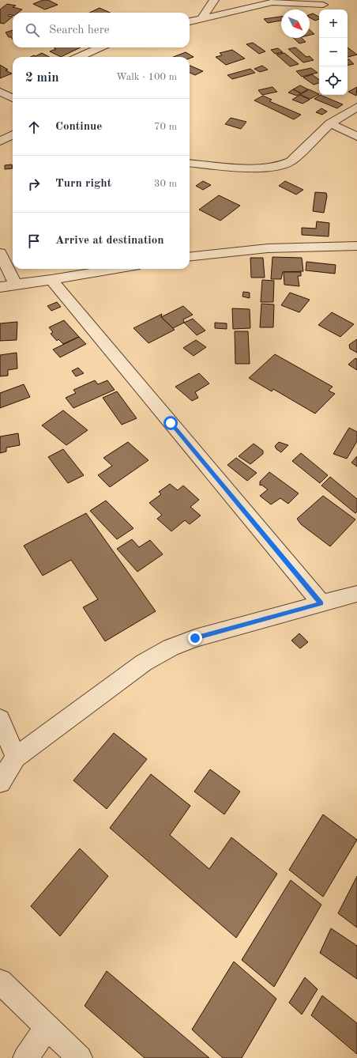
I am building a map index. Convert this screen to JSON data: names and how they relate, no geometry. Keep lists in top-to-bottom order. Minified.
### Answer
{"north":"bottom right","page":{"map_buttons":["+","−"],"search":"Search here","heading":["2 min","Walk · 100 m"],"list":[["Continue","70 m"],["Turn right","30 m"],"Arrive at destination"]}}
